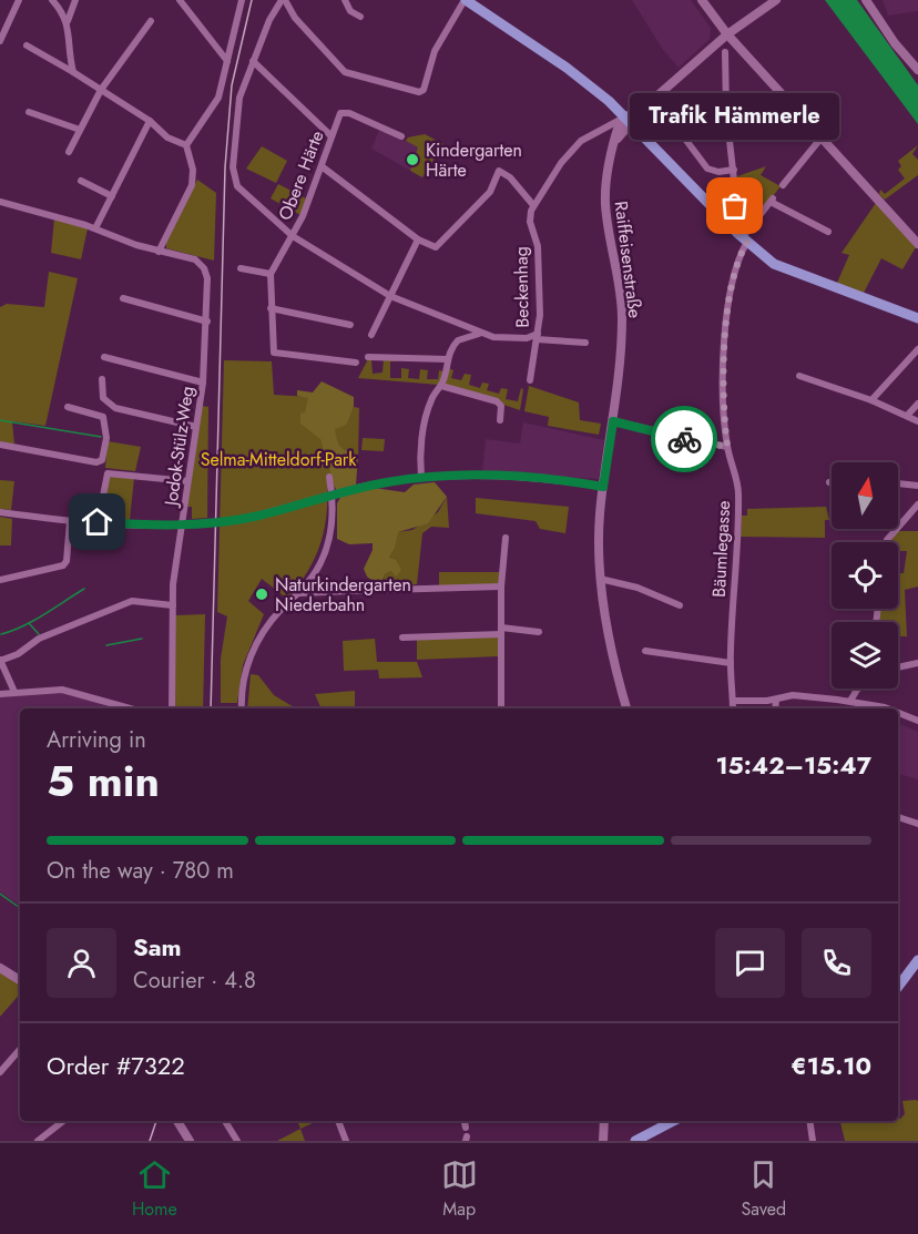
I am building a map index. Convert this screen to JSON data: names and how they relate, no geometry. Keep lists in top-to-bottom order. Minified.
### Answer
{"streets":{"street":["Obere Härte","Raiffeisenstraße","Beckenhag","Jodok-Stülz-Weg","Bäumlegasse"]},"parks":["Selma-Mitteldorf-Park"],"places":["Kindergarten Härte","Trafik Hämmerle","Naturkindergarten Niederbahn"],"north":"top","page":{"bubble":"Trafik Hämmerle","heading":["5 min","Arriving in","15:42–15:47"],"panel":["Sam","Courier · 4.8","Order #7322","€15.10"],"bar":"On the way · 780 m","tabs":["Home","Map","Saved"]}}
